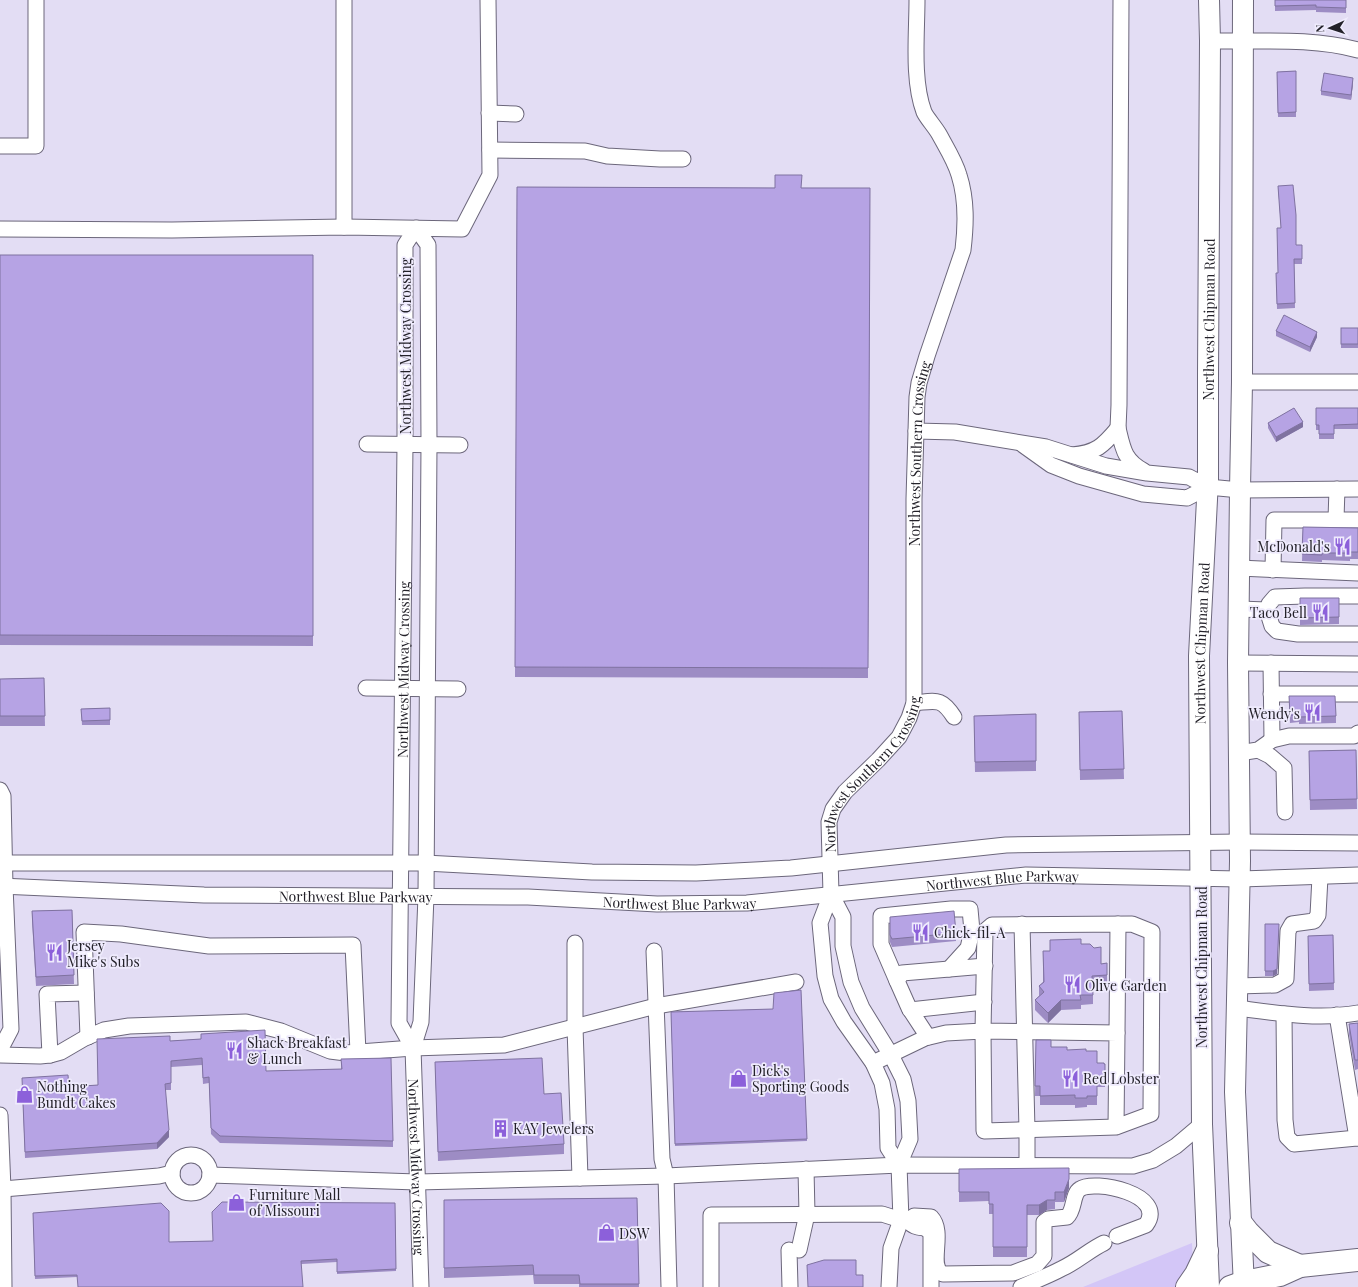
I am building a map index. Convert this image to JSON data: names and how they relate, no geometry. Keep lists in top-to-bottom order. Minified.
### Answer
{"streets":{"main road":["Northwest Chipman Road"],"street":["Northwest Midway Crossing","Northwest Southern Crossing","Northwest Blue Parkway"]},"crossings":[["Northwest Chipman Road","Northwest Blue Parkway"],["Northwest Midway Crossing","Northwest Blue Parkway"],["Northwest Southern Crossing","Northwest Blue Parkway"]],"places":{"restaurant":["McDonald's","Taco Bell","Wendy's","Chick-fil-A","Jersey Mike's Subs","Olive Garden","Shack Breakfast & Lunch","Red Lobster"],"shop":["Dick's Sporting Goods","Nothing Bundt Cakes","Furniture Mall of Missouri","DSW"],"building":["KAY Jewelers"]},"north":"left"}
